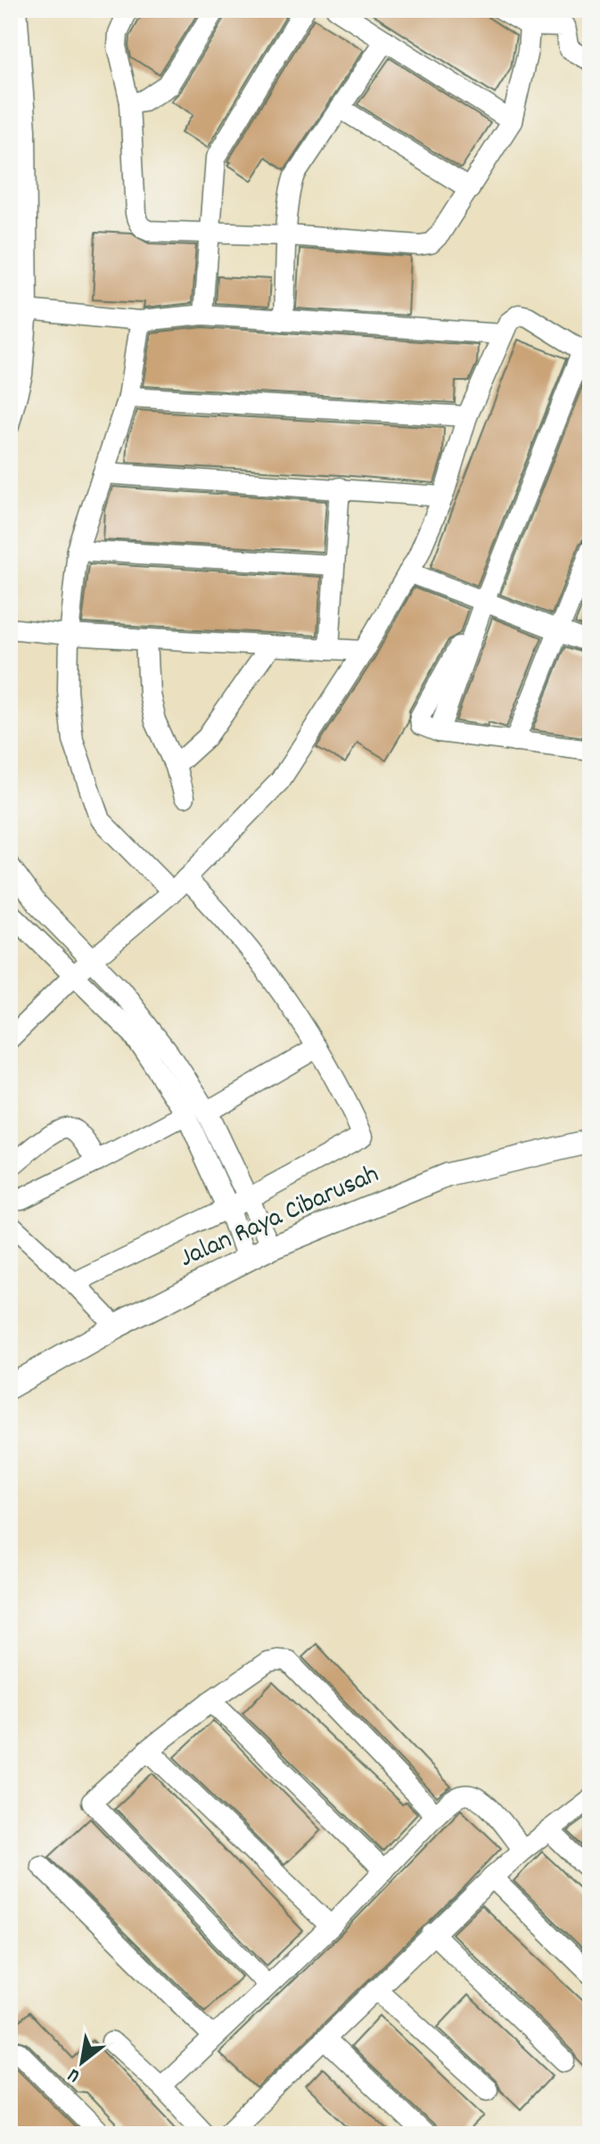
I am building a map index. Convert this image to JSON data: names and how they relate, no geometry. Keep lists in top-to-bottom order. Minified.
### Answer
{"streets":{"main road":["Jalan Raya Cibarusah"]},"north":"bottom left"}
